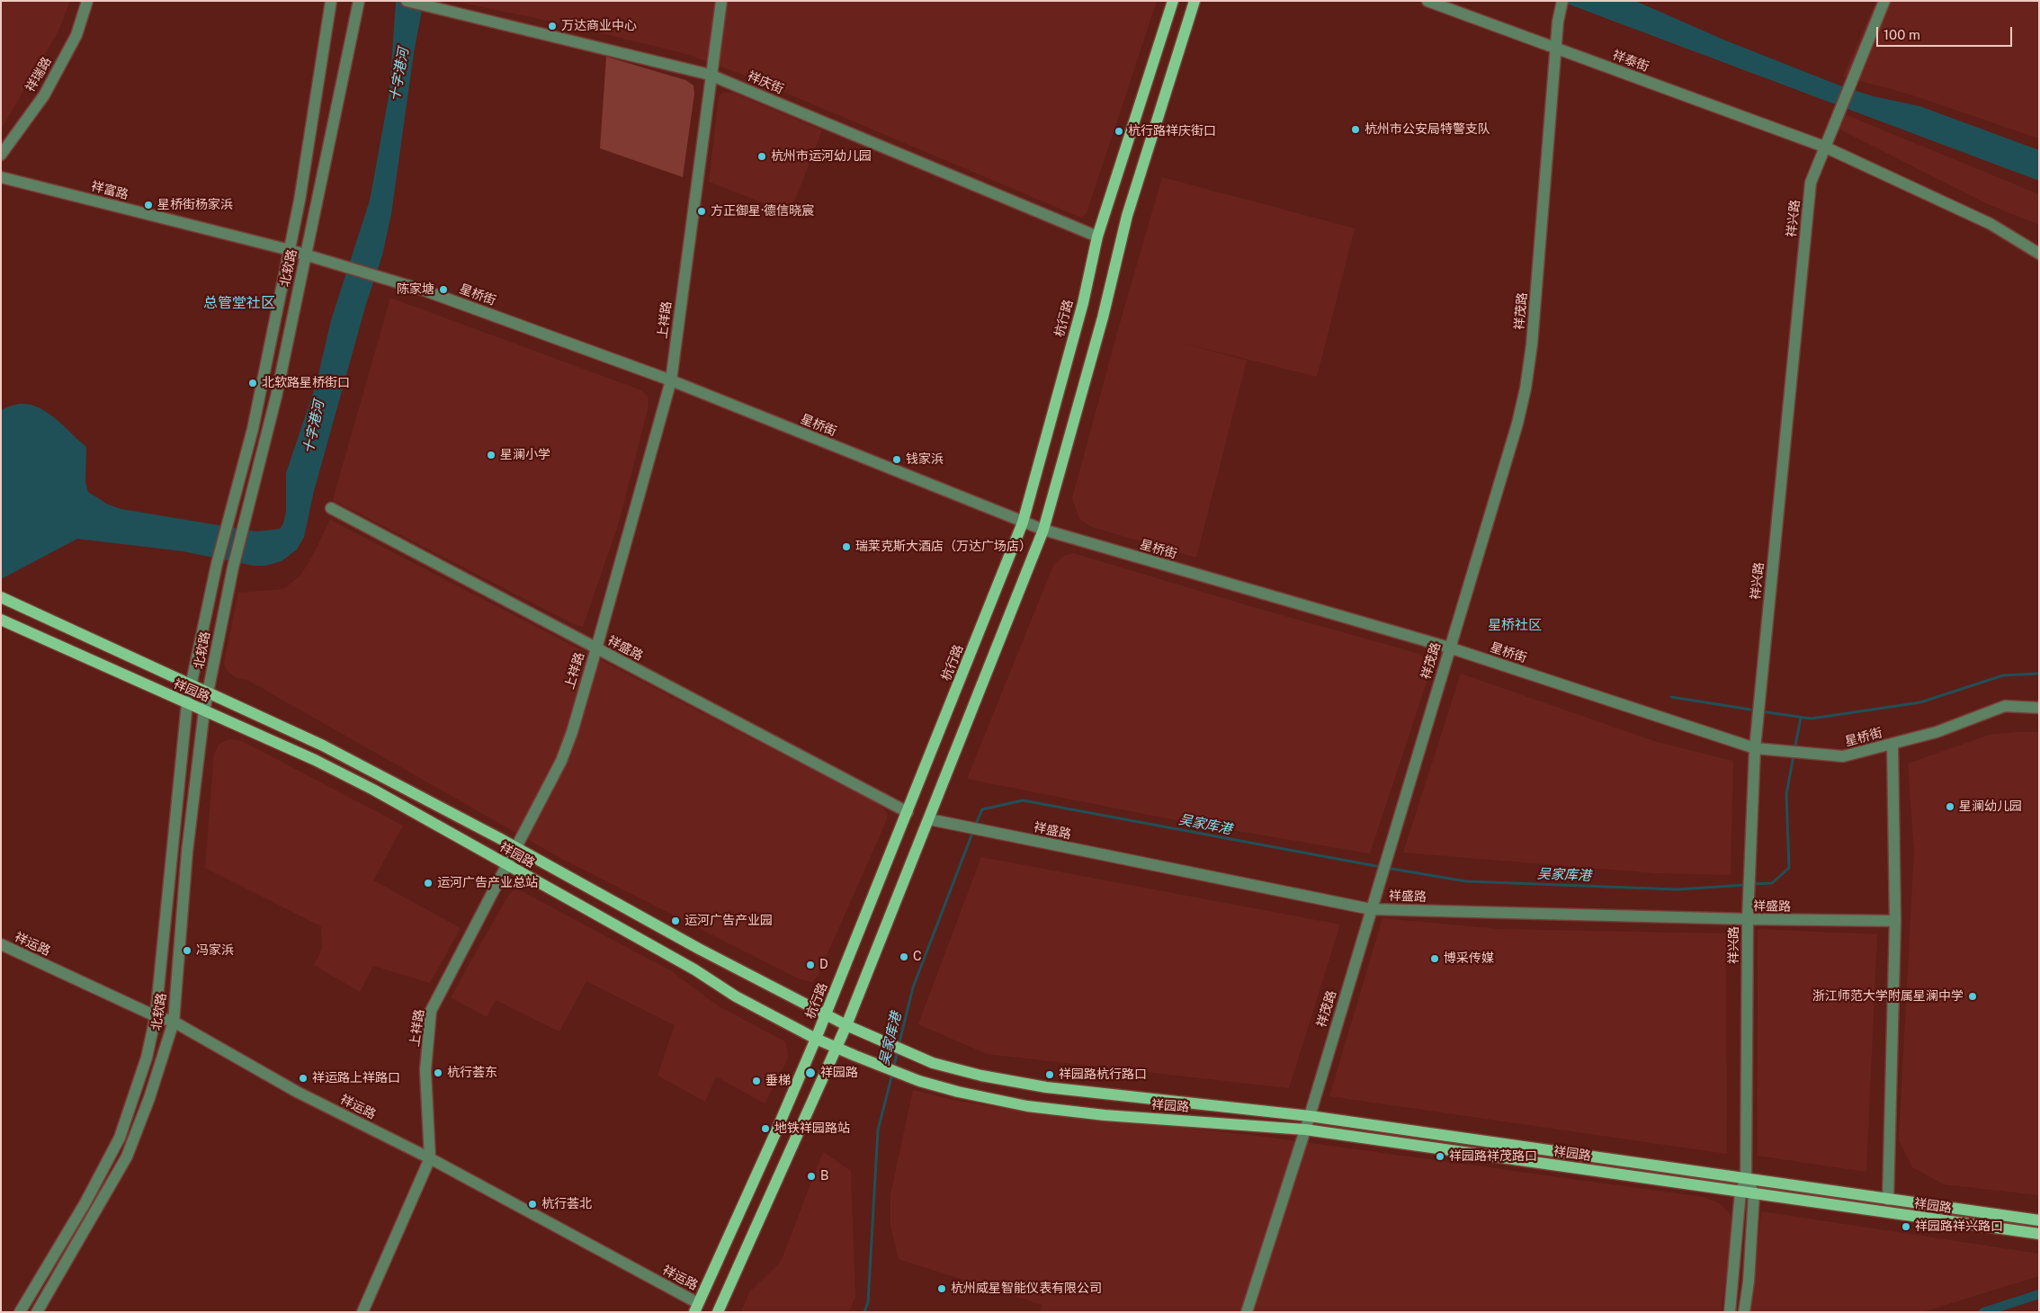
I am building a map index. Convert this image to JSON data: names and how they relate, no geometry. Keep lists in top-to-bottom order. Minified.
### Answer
{"streets":{"main road":["杭行路","祥园路"],"street":["祥泰街","祥瑞路","祥庆街","祥富路","祥兴路","北软路","星桥街","祥茂路","上祥路","祥盛路","祥运路"]},"crossings":[["祥泰街","祥兴路"],["祥泰街","祥茂路"],["祥庆街","杭行路"],["祥庆街","上祥路"],["祥富路","北软路"],["祥富路","星桥街"],["祥兴路","星桥街"],["祥兴路","祥盛路"],["祥兴路","祥园路"],["北软路","星桥街"],["北软路","祥园路"],["北软路","祥运路"],["星桥街","祥茂路"],["星桥街","杭行路"],["星桥街","上祥路"],["祥茂路","祥盛路"],["祥茂路","祥园路"],["杭行路","祥盛路"],["杭行路","祥园路"],["杭行路","祥运路"],["上祥路","祥盛路"],["上祥路","祥园路"],["上祥路","祥运路"]],"districts":["总管堂社区","星桥社区"],"water":["十字港河","吴家库港"],"places":["万达商业中心","杭州市公安局特警支队","杭行路祥庆街口","杭州市运河幼儿园","星桥街杨家浜","方正御星·德信晓宸","陈家塘","北软路星桥街口","星澜小学","钱家浜","瑞莱克斯大酒店（万达广场店）","星澜幼儿园","运河广告产业总站","运河广告产业园","冯家浜","C","博采传媒","D","浙江师范大学附属星澜中学","杭行荟东","祥园路","祥园路杭行路口","祥运路上祥路口","垂梯","地铁祥园路站","祥园路祥茂路口","B","杭行荟北","祥园路祥兴路口","杭州威星智能仪表有限公司"],"scale_bar":"100 m"}
